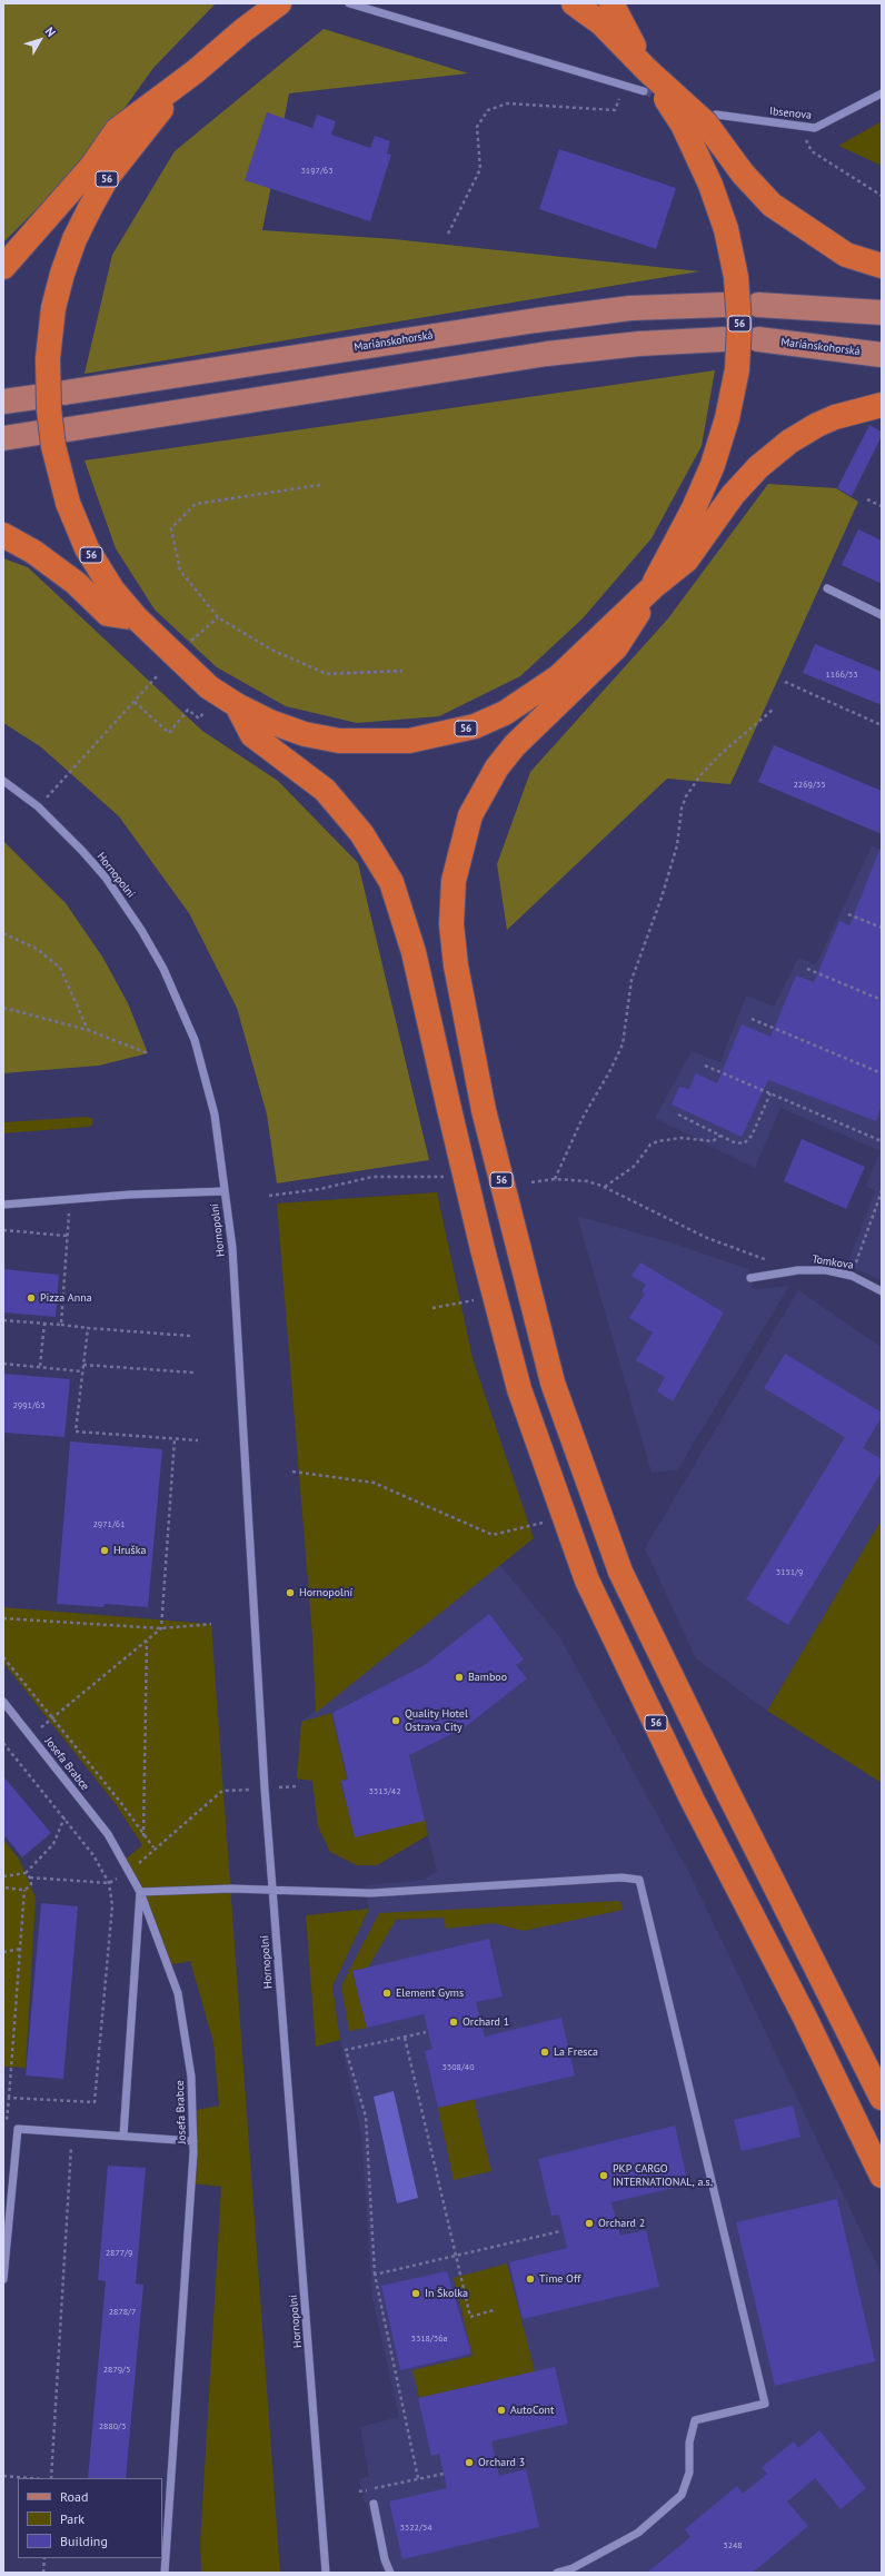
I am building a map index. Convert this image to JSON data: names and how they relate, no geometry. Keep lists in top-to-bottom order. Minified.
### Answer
{"streets":{"highway":["56"],"main road":["Mariánskohorská"],"street":["Ibsenova","Hornopolní","Tomkova","Josefa Brabce"]},"places":["Pizza Anna","Hruška","Hornopolní","Bamboo","Quality Hotel Ostrava City","Element Gyms","Orchard 1","La Fresca","PKP CARGO INTERNATIONAL, a.s.","Orchard 2","Time Off","In Školka","AutoCont","Orchard 3"],"house_numbers":["3197/63","1166/33","2269/35","2991/63","2971/61","3151/9","3313/42","3308/40","2877/9","2878/7","3318/36a","2879/5","2880/3","3322/34","3248"],"legend":["Road","Park","Building"],"north":"top right"}
